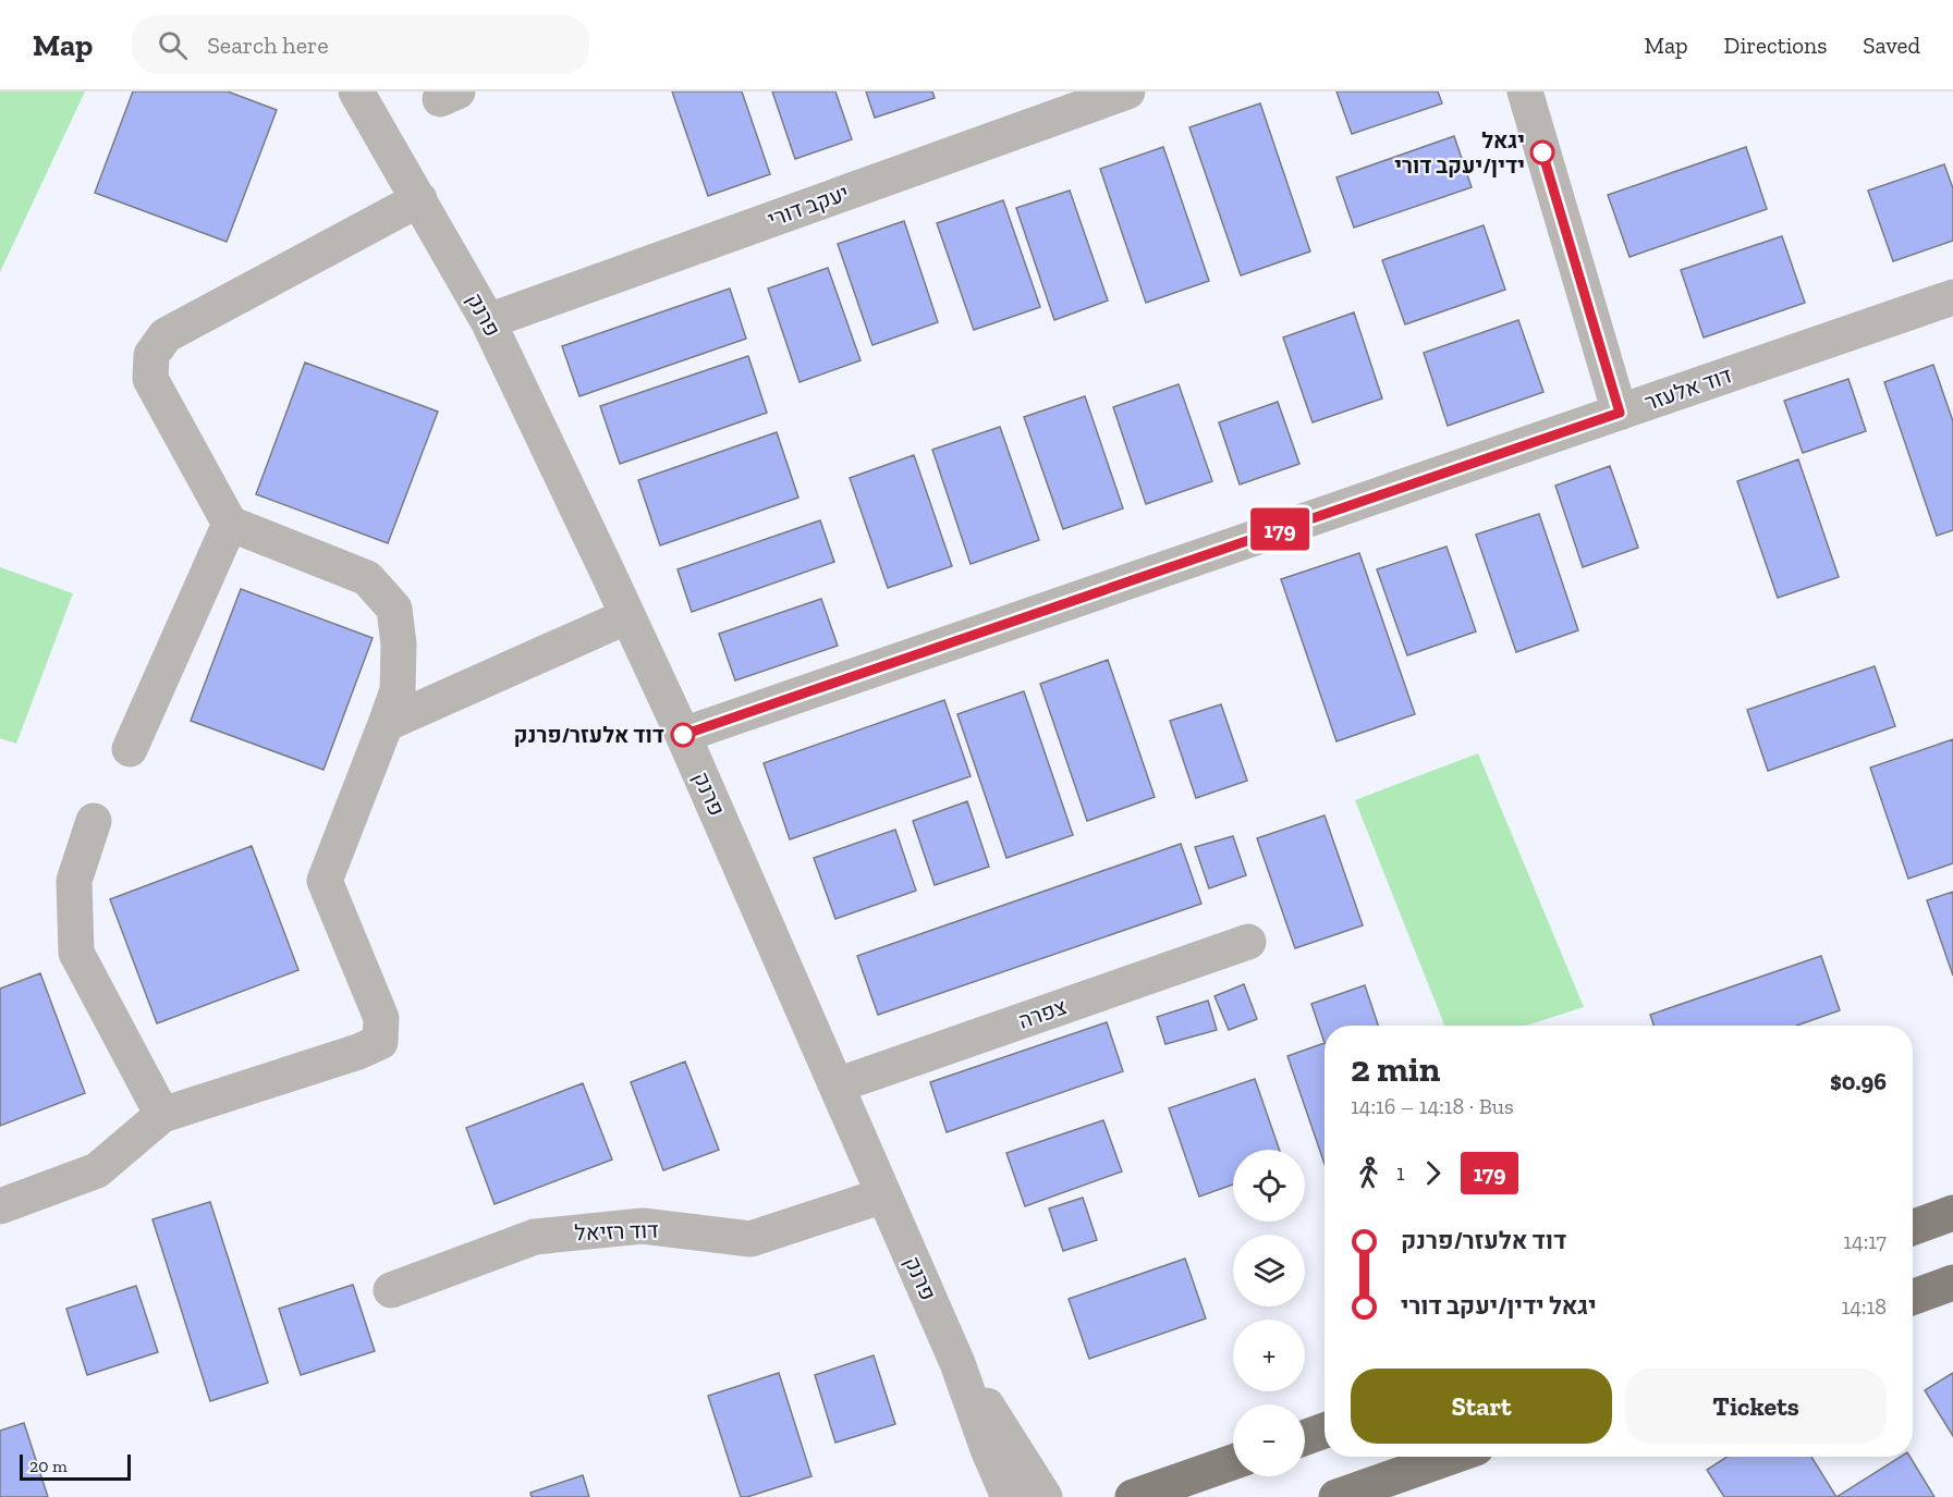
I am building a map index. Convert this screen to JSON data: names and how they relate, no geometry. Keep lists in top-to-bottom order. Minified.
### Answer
{"streets":{"street":["יעקב דורי","פרנק","דוד אלעזר","צפרה","דוד רזיאל"]},"crossings":[["יעקב דורי","פרנק"],["פרנק","דוד אלעזר"],["פרנק","צפרה"],["פרנק","דוד רזיאל"]],"places":["יגאל ידין/יעקב דורי","דוד אלעזר/פרנק"],"lines":["bus line 179"],"scale_bar":"20 m","page":{"header":"Map","search":"Search here","nav":["Map","Directions","Saved"],"on_map":"179","heading":["2 min","14:16 – 14:18 · Bus","$0.96"],"legs":["1","179"],"map_buttons":["+","−"],"list":[{"name":"דוד אלעזר/פרנק","value":"14:17"},{"name":"יגאל ידין/יעקב דורי","value":"14:18"}],"buttons":["Start","Tickets"],"scale":"20 m"}}
